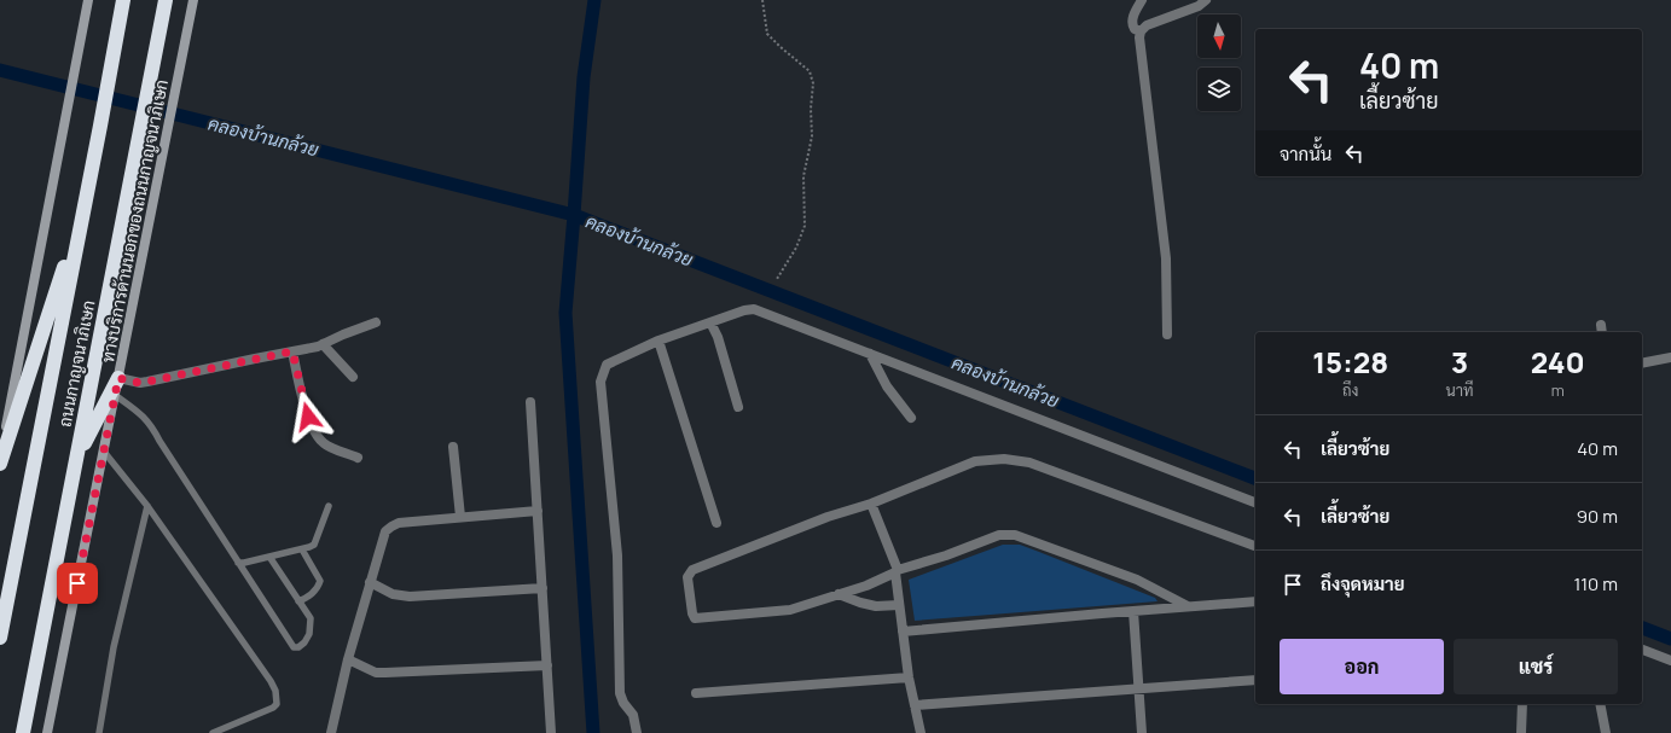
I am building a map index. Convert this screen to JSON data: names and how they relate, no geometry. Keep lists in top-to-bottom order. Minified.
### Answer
{"streets":{"highway":["ถนนกาญจนาภิเษก"],"main road":["ทางบริการด้านนอกของถนนกาญจนาภิเษก"]},"water":["คลองบ้านกล้วย"],"north":"bottom","page":{"turn":["40 m","เลี้ยวซ้าย"],"then":"จากนั้น","eta":["15:28","ถึง","3","นาที","240","m"],"list":[{"name":"เลี้ยวซ้าย","value":"40 m"},{"name":"เลี้ยวซ้าย","value":"90 m"},{"name":"ถึงจุดหมาย","value":"110 m"}],"buttons":["ออก","แชร์"]}}
